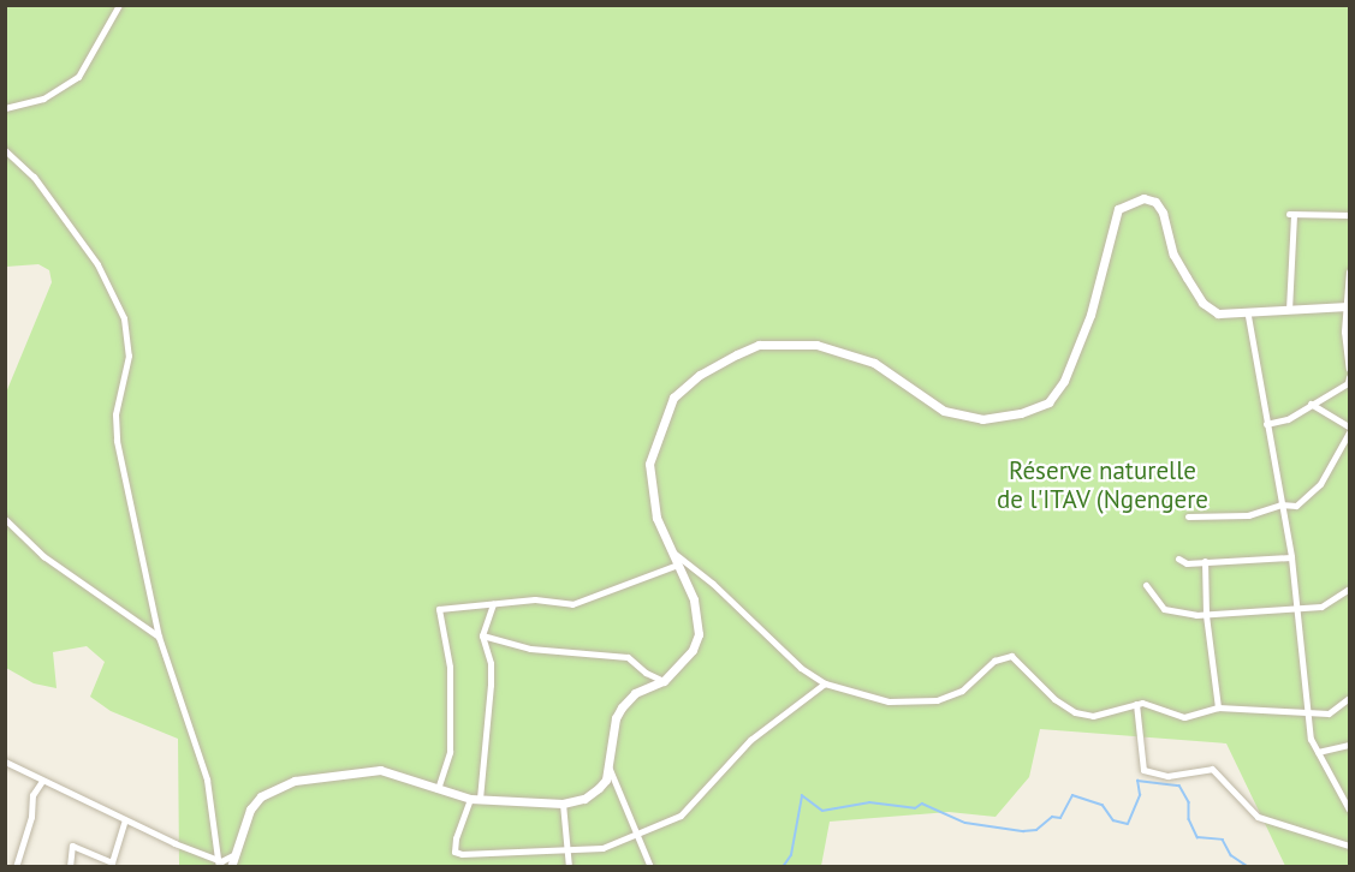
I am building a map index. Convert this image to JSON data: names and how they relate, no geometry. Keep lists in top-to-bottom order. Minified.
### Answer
{"parks":["Réserve naturelle de l'ITAV (Ngengere"]}
